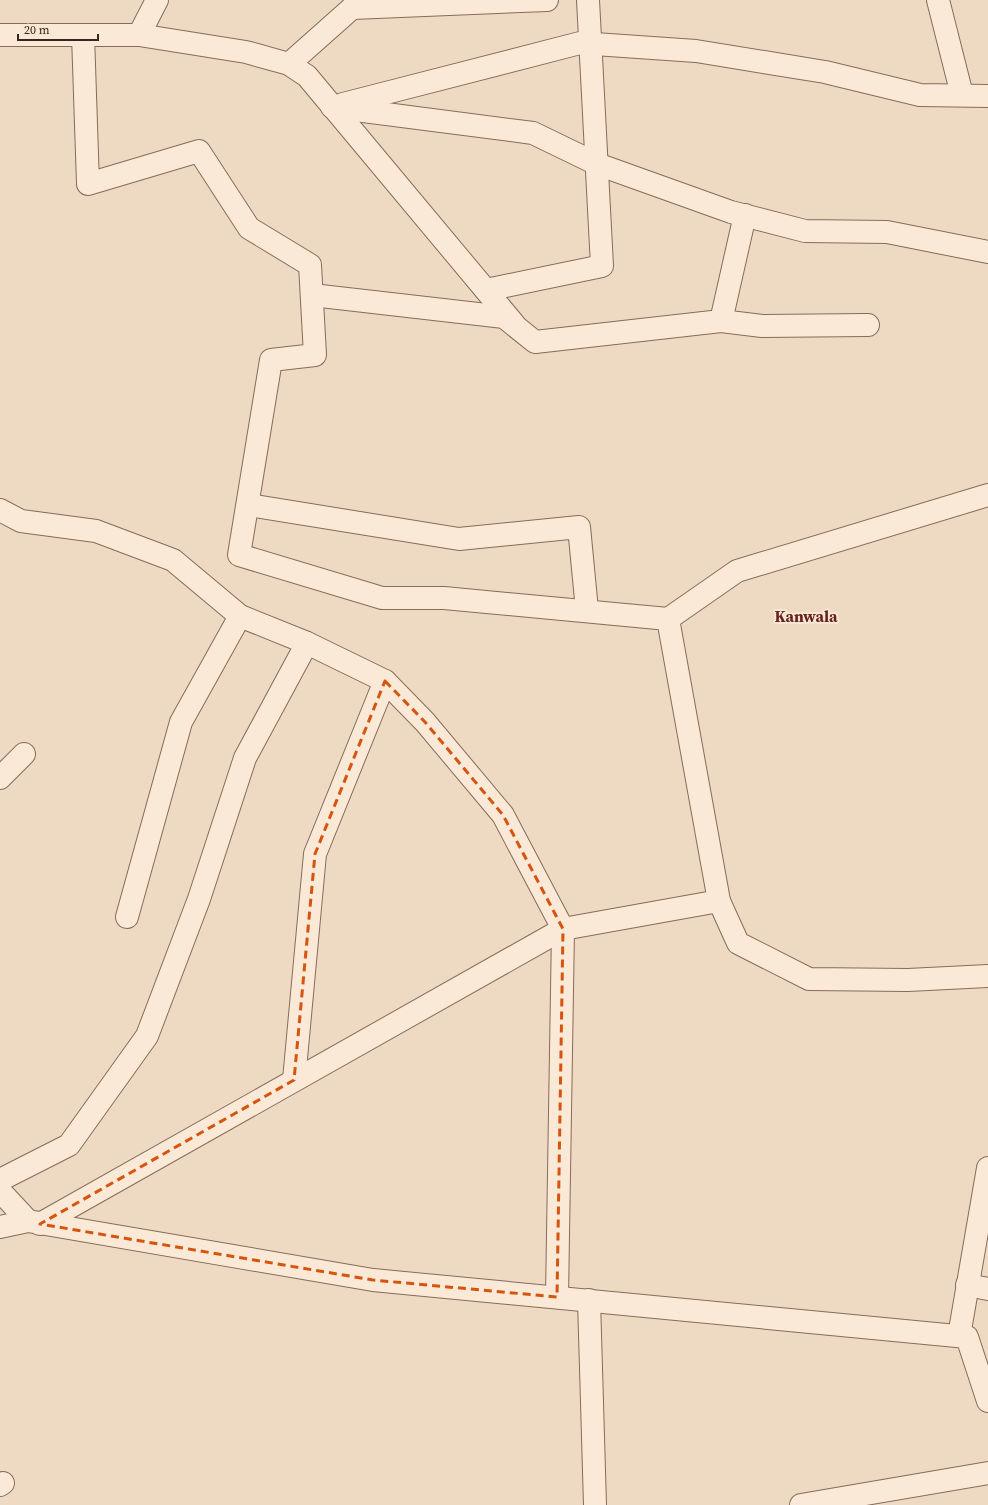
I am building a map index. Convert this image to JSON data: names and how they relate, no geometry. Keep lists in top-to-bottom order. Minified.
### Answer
{"districts":["Kanwala"],"scale_bar":"20 m"}
